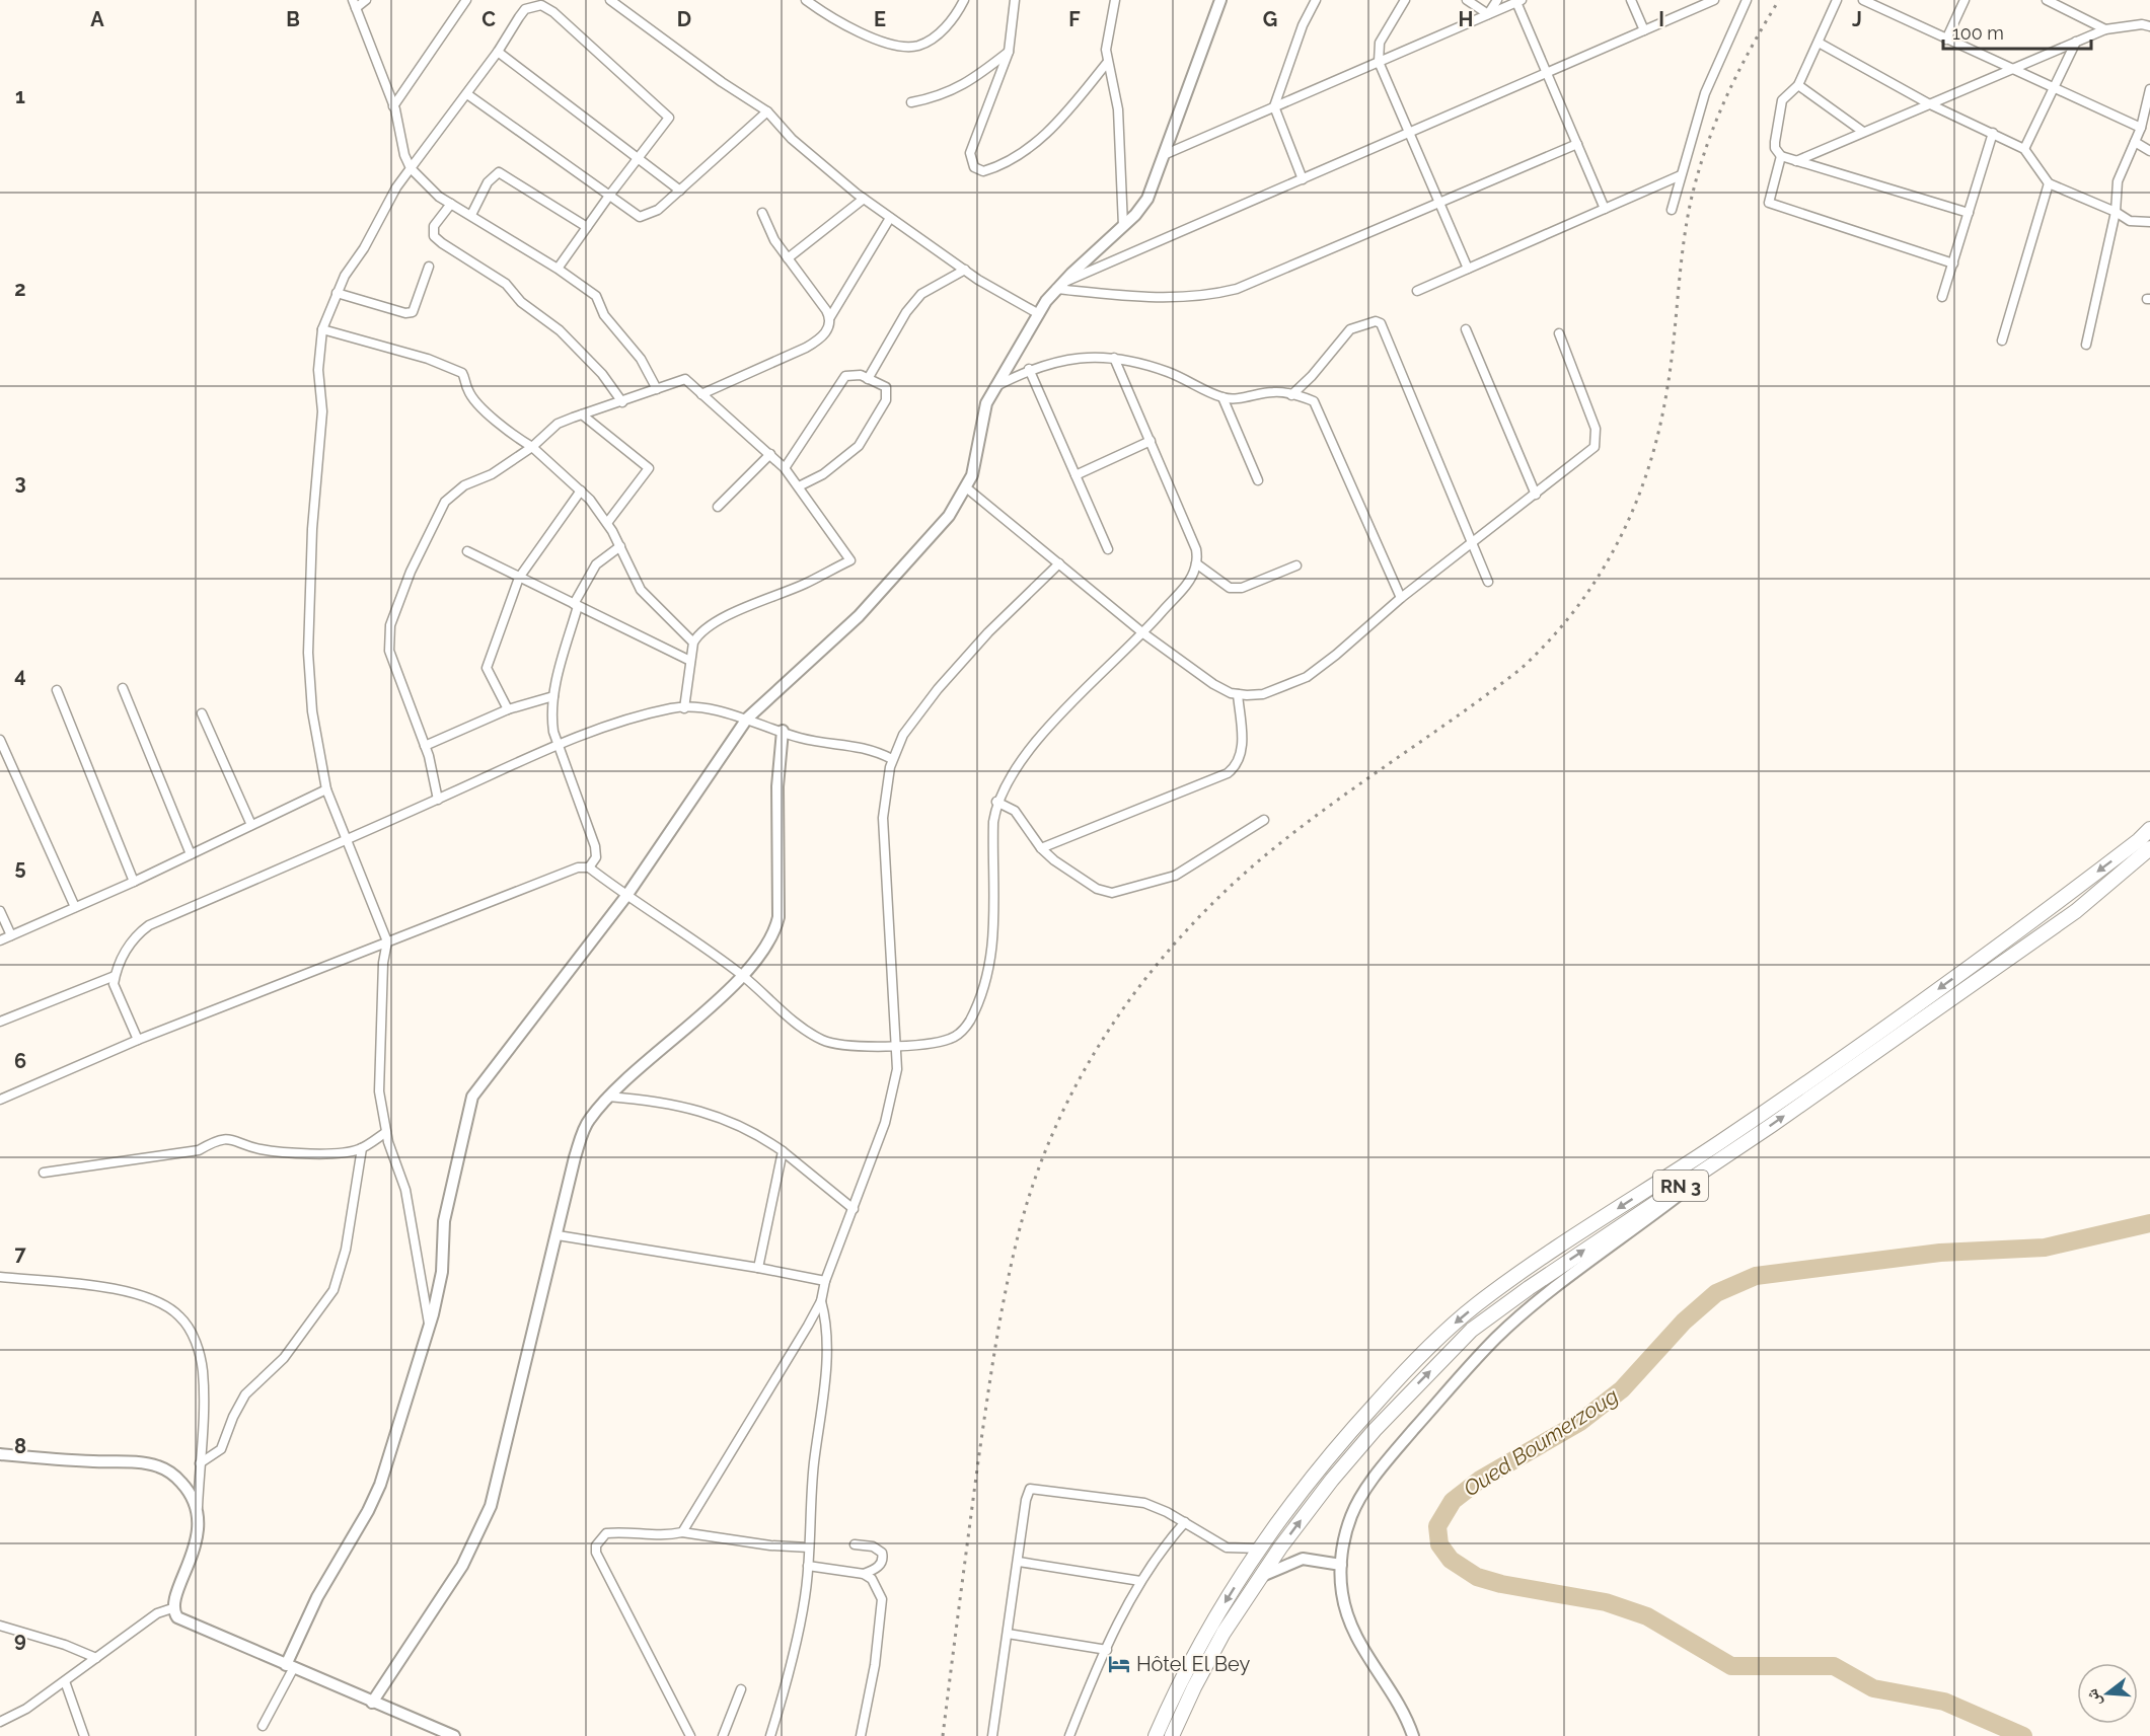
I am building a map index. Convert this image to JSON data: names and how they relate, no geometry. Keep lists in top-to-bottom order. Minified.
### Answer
{"streets":{"highway":["RN 3"]},"water":["Oued Boumerzoug"],"places":{"hotel":["Hôtel El Bey"]},"scale_bar":"100 m","north":"left","grid":{"columns":["A","B","C","D","E","F","G","H","I","J"],"rows":["1","2","3","4","5","6","7","8","9"]}}
